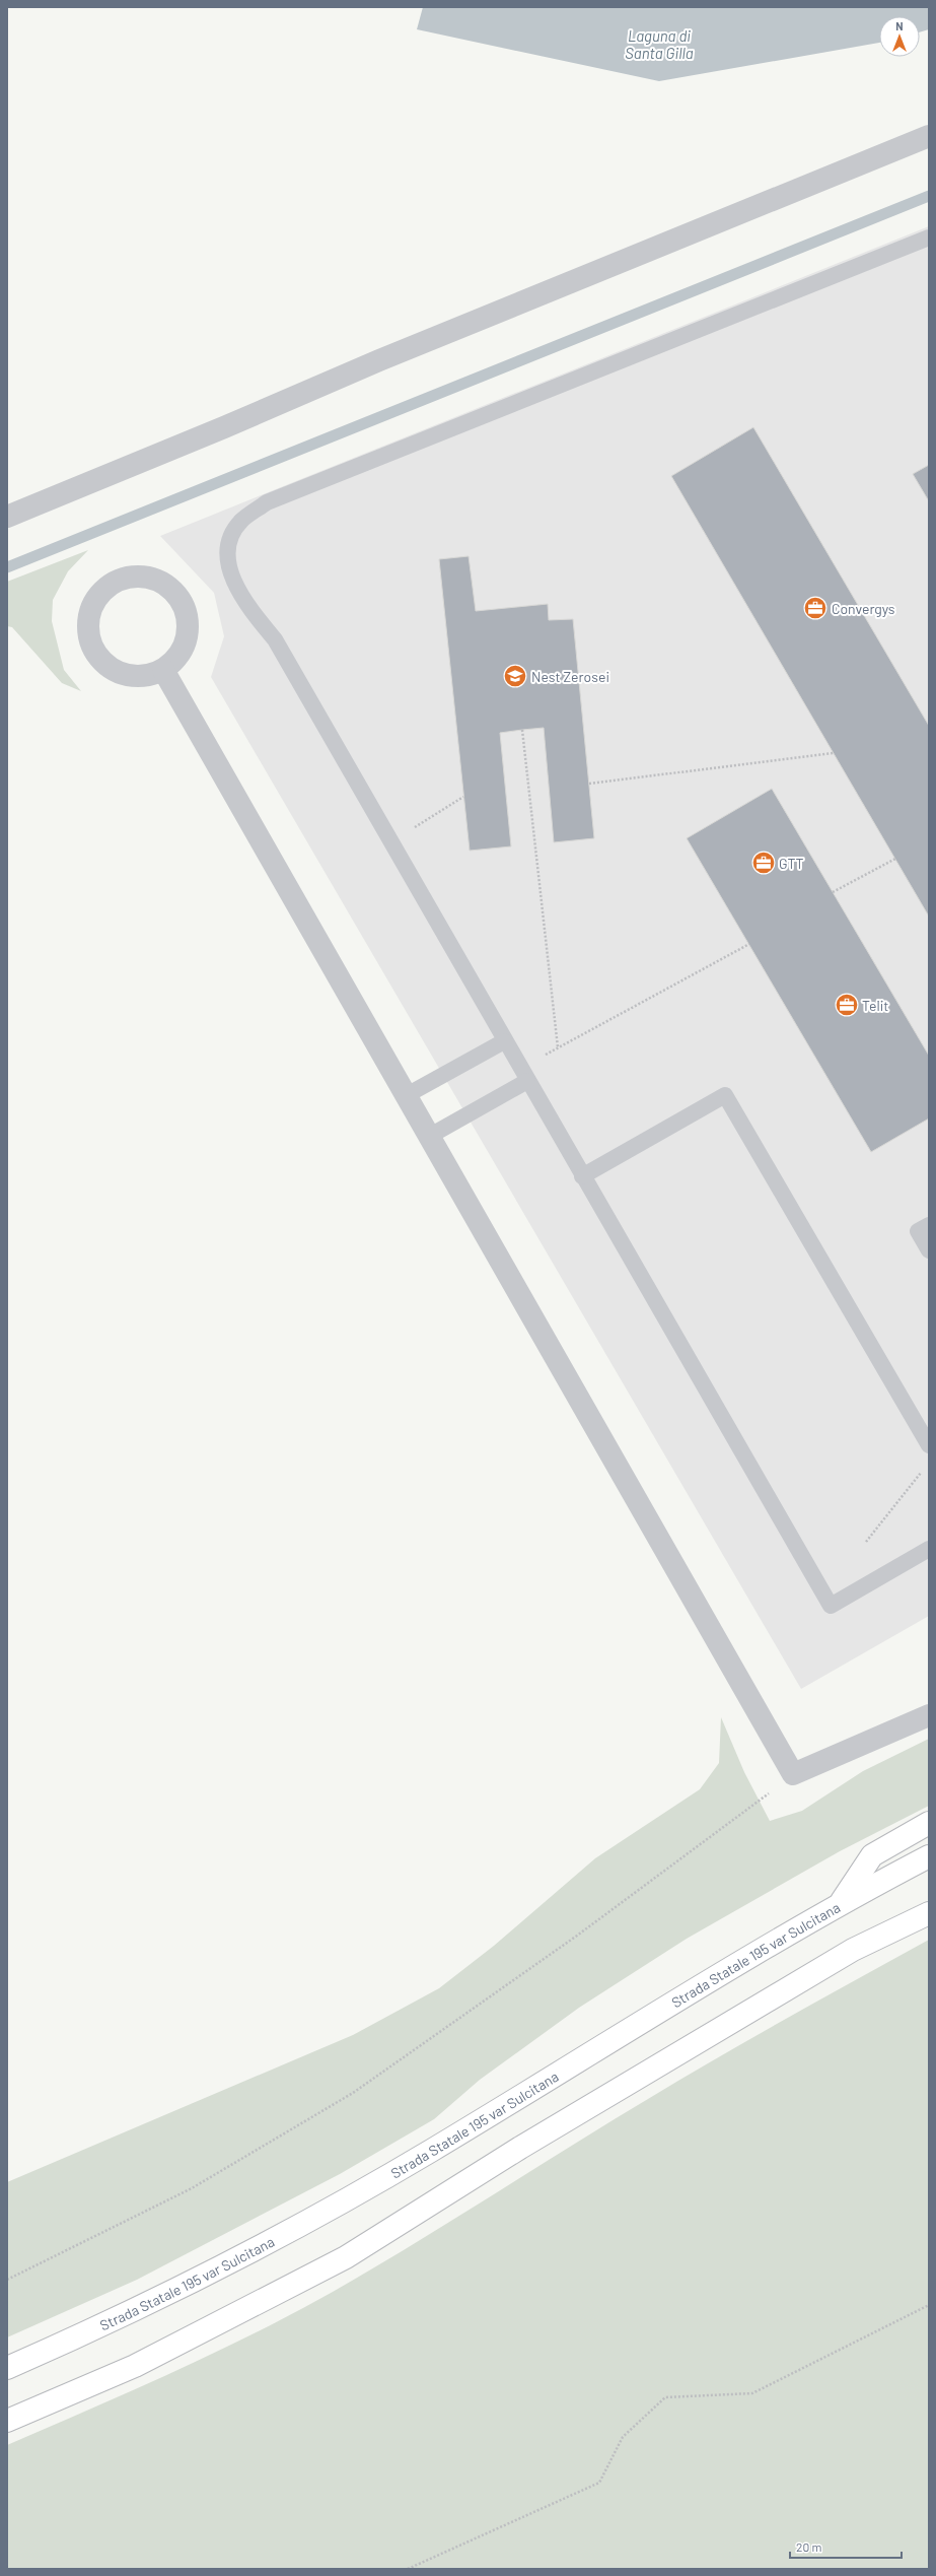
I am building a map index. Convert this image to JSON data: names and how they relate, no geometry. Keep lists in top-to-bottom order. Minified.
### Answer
{"streets":{"highway":["Strada Statale 195 var Sulcitana"]},"water":["Laguna di Santa Gilla"],"places":{"office":["Convergys","GTT","Telit"],"school or university":["Nest Zerosei"]},"scale_bar":"20 m","north":"top"}
